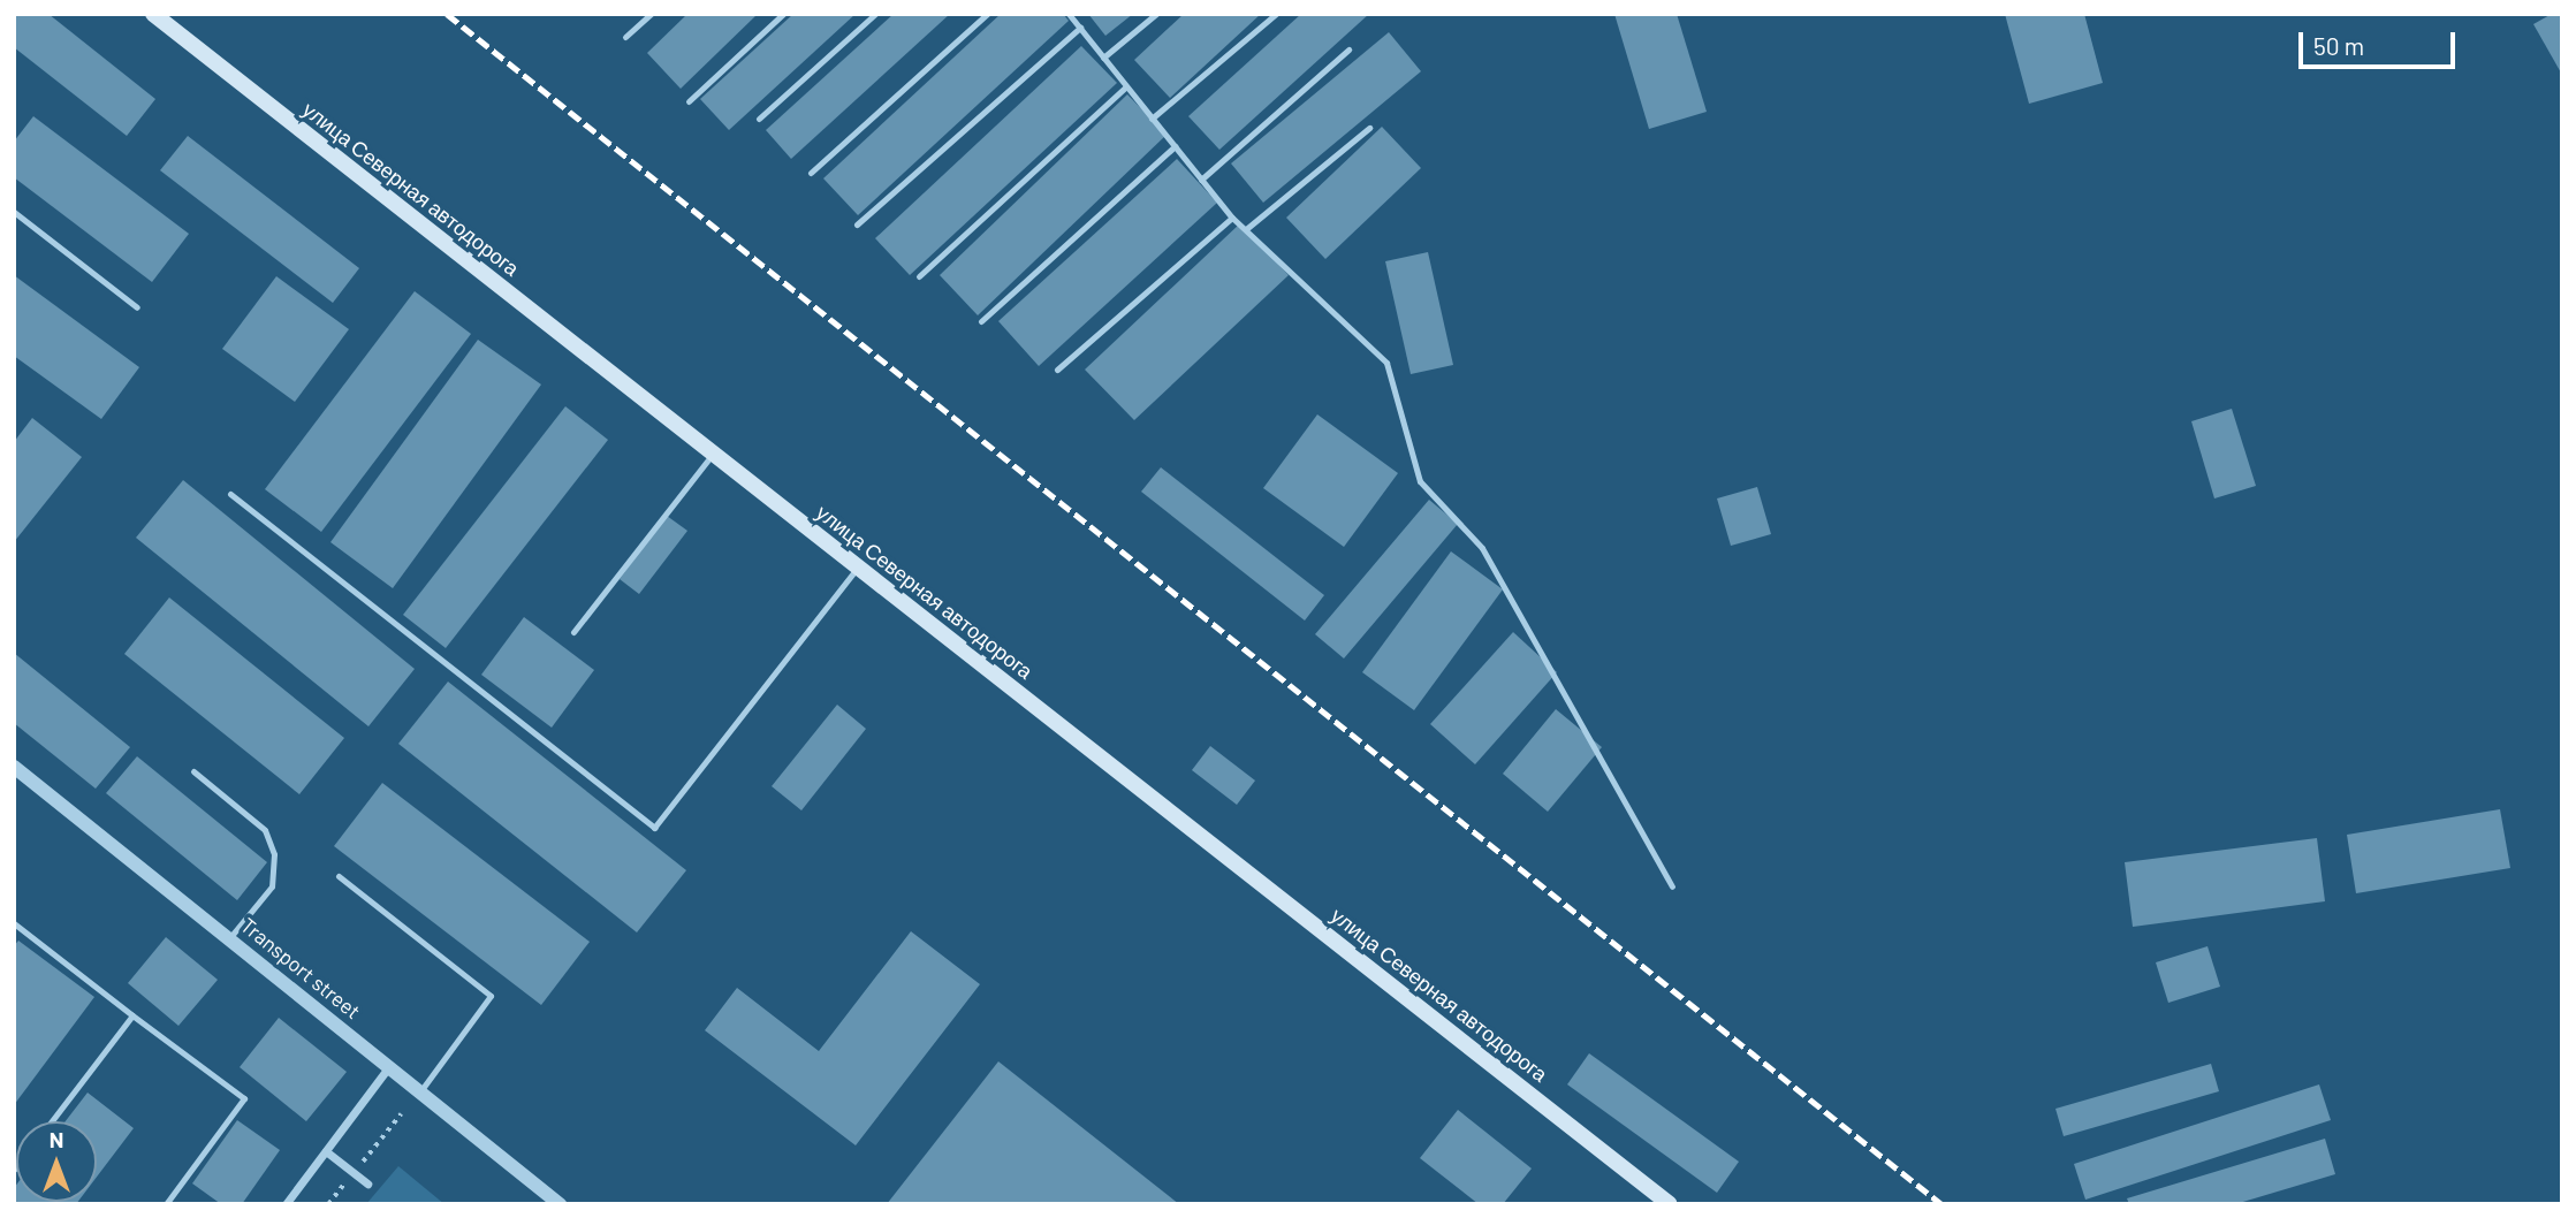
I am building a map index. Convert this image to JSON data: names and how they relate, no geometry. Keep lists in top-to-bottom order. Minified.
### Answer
{"streets":{"main road":["улица Северная автодорога"],"street":["Transport street"]},"scale_bar":"50 m","north":"top"}
